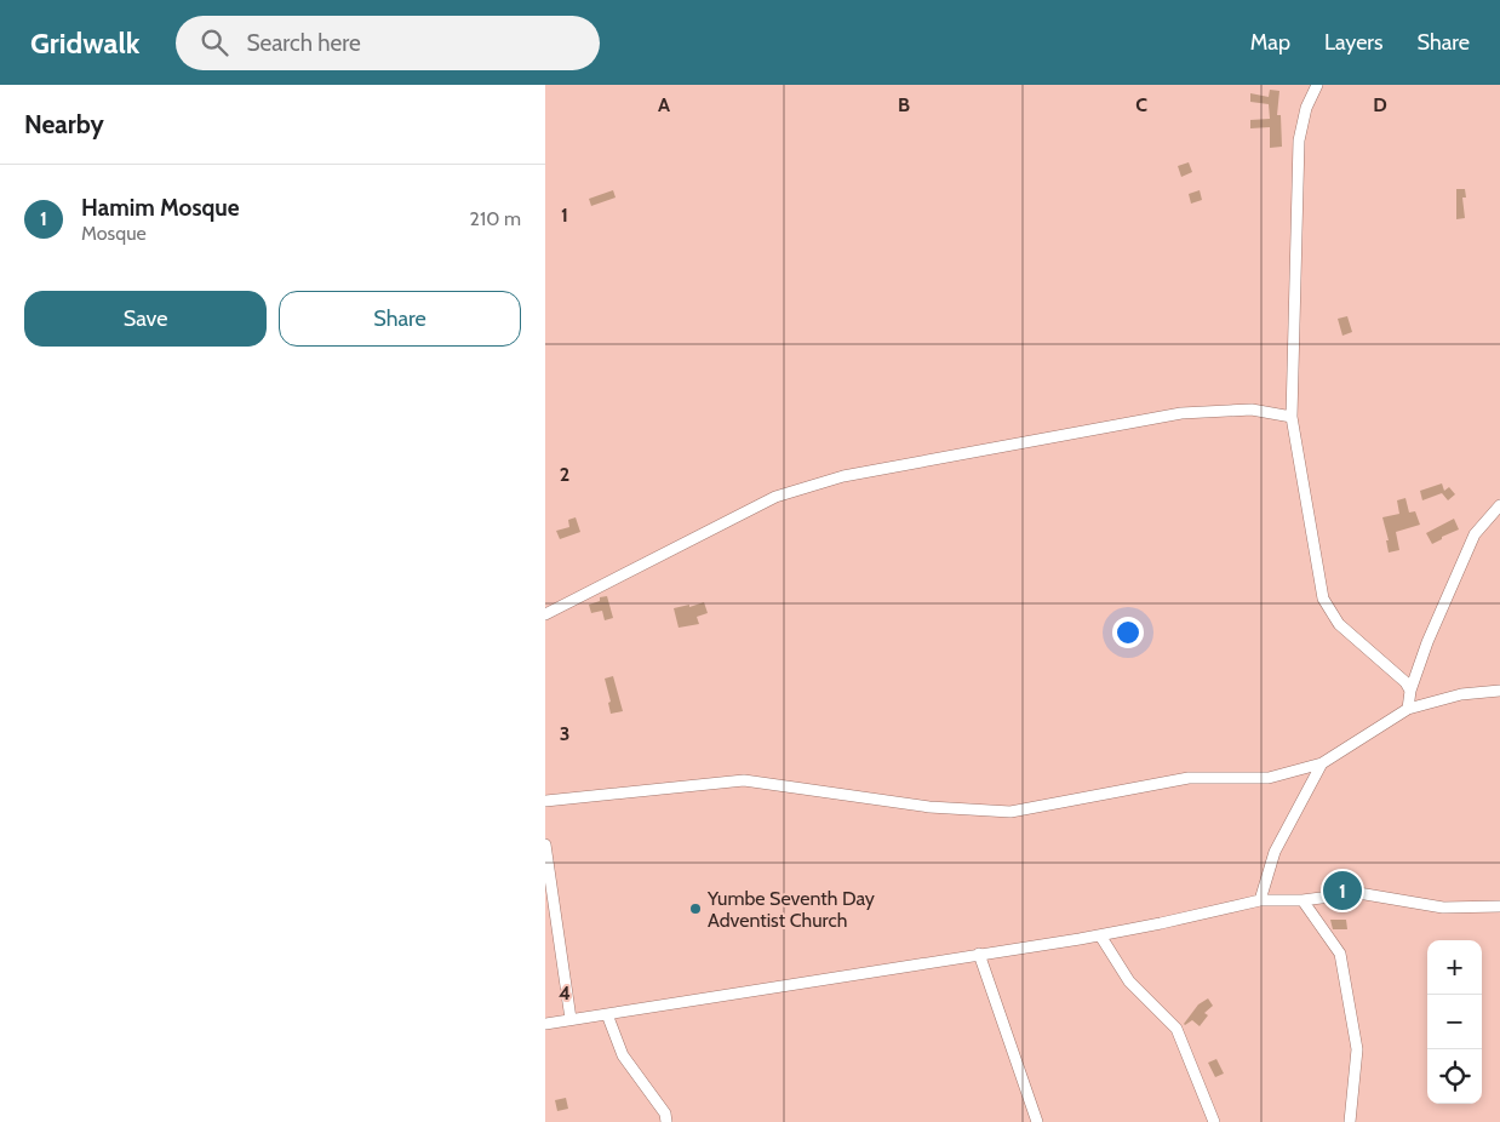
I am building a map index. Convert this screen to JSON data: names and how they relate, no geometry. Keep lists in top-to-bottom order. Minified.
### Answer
{"places":["Yumbe Seventh Day Adventist Church"],"page":{"header":"Gridwalk","search":"Search here","nav":["Map","Layers","Share"],"heading":"Nearby","list":[{"mark":"1","name":"Hamim Mosque","note":"Mosque","value":"210 m"}],"buttons":["Save","Share"],"pins":"1","map_buttons":["+","−"]},"grid":{"columns":["A","B","C","D"],"rows":["1","2","3","4"]}}
